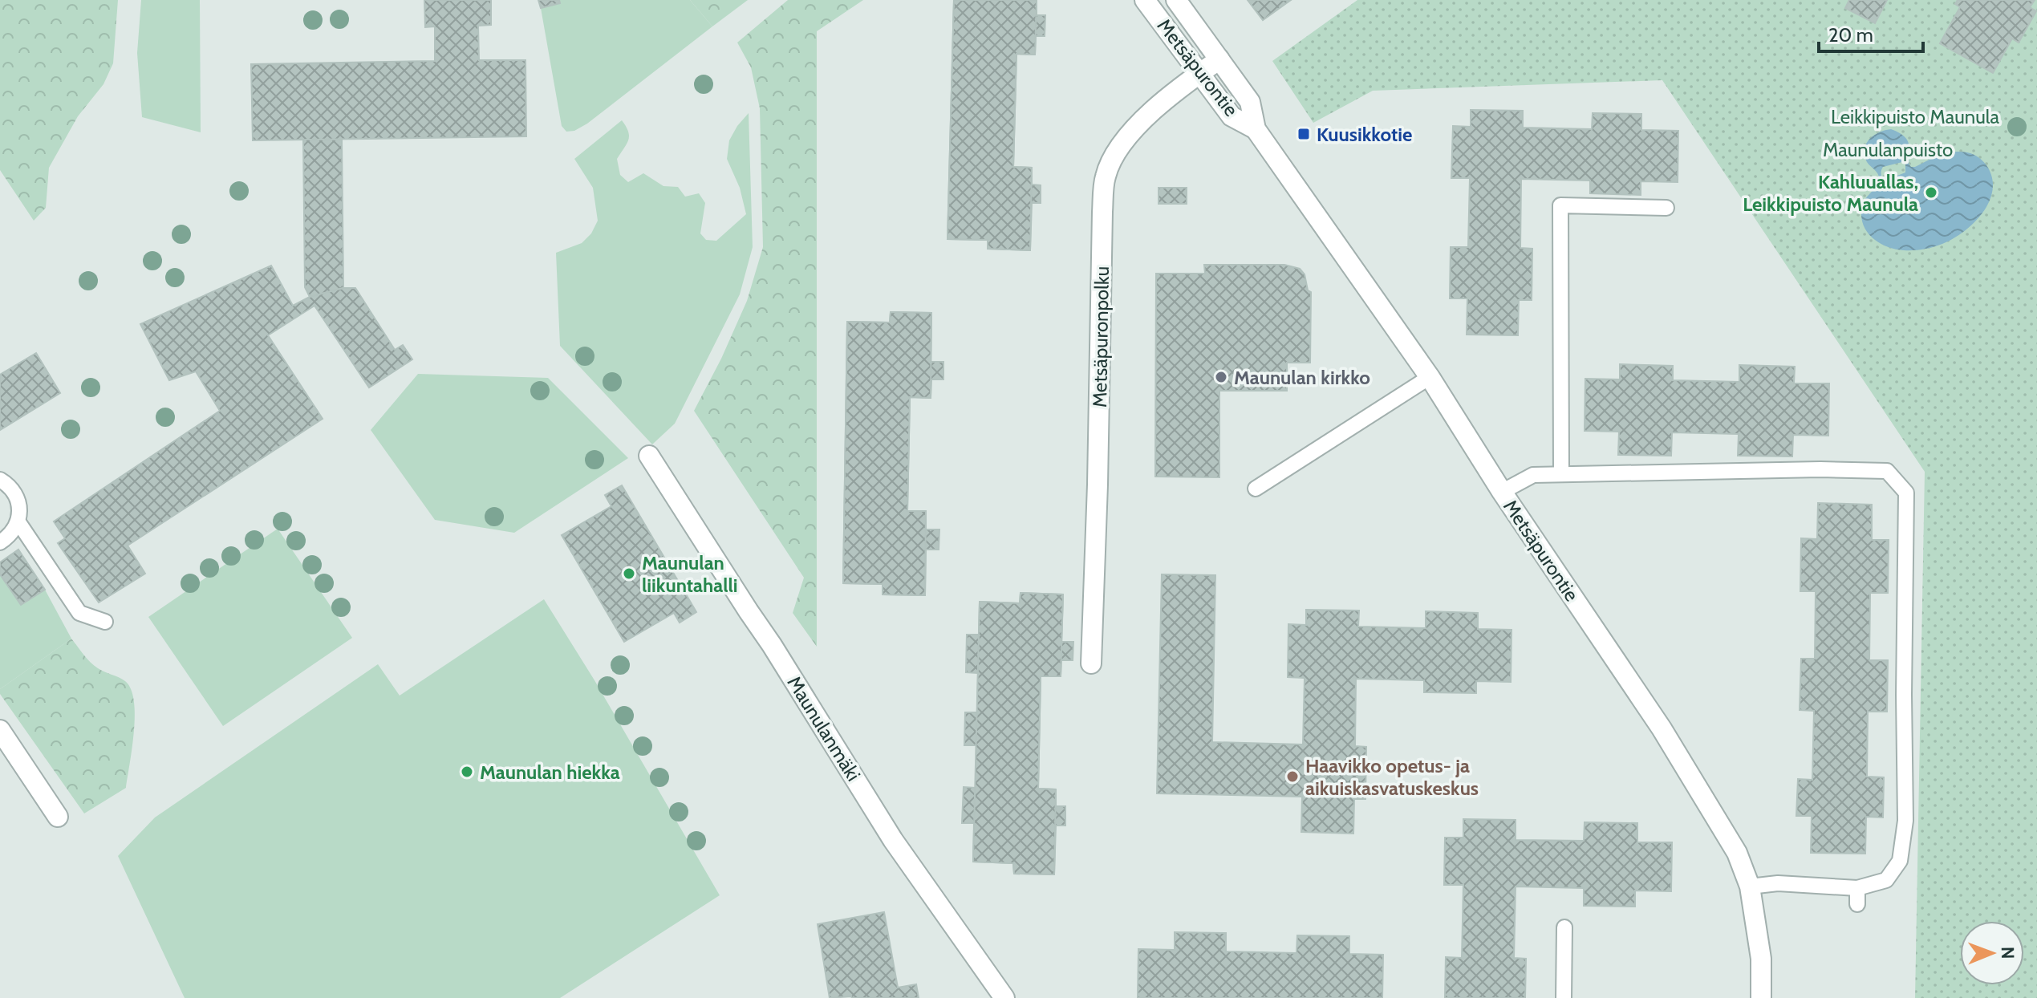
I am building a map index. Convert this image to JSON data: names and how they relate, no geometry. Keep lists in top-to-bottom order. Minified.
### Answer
{"streets":{"street":["Metsäpurontie","Metsäpuronpolku","Maunulanmäki"]},"crossings":[["Metsäpurontie","Metsäpuronpolku"]],"parks":["Leikkipuisto Maunula","Maunulanpuisto"],"places":{"transit":["Kuusikkotie"],"other":["Kahluuallas, Leikkipuisto Maunula","Maunulan kirkko","Maunulan liikuntahalli","Maunulan hiekka","Haavikko opetus- ja aikuiskasvatuskeskus"]},"scale_bar":"20 m","north":"right"}
